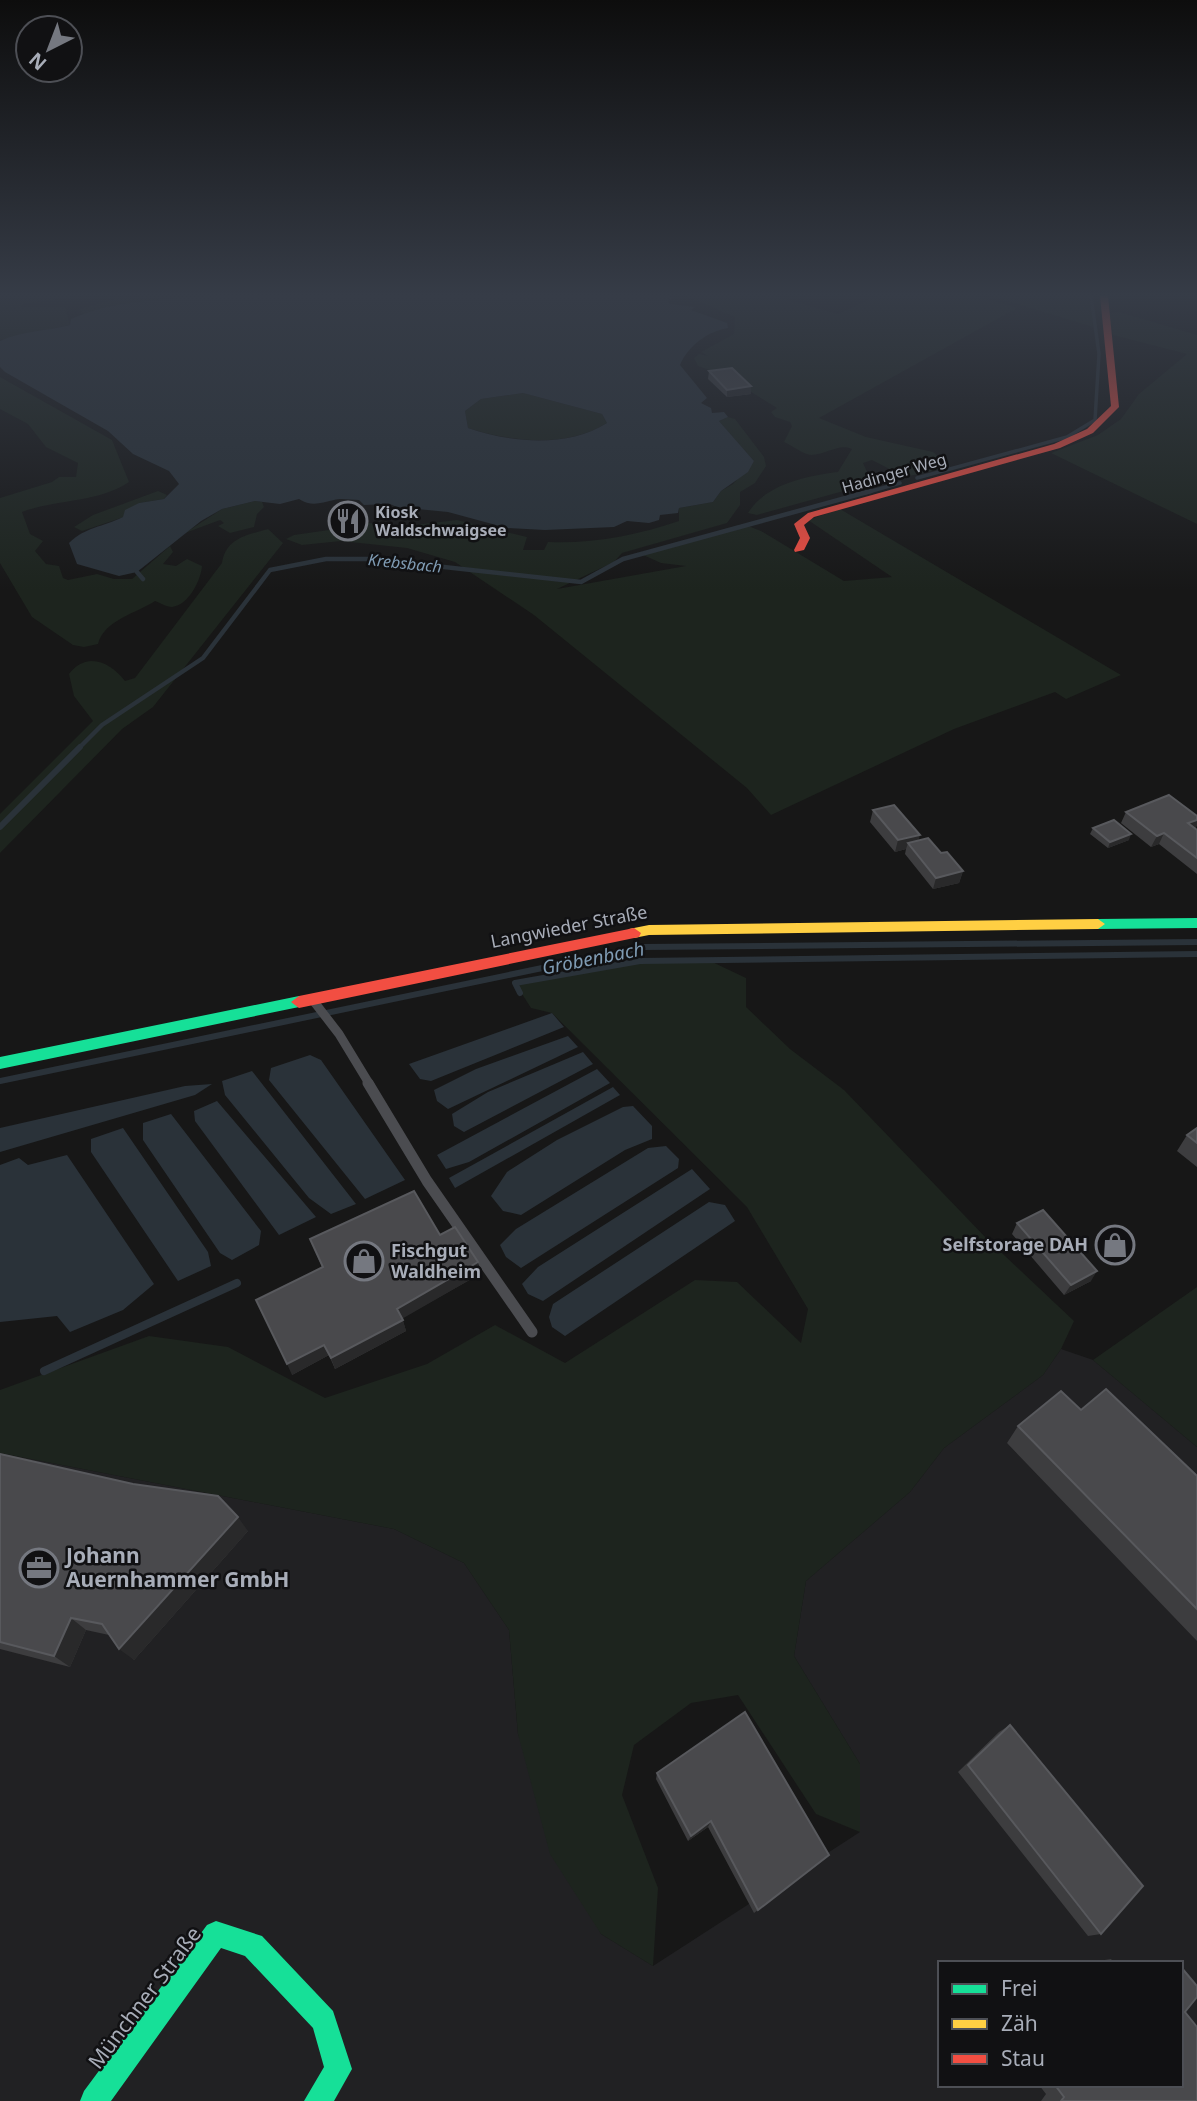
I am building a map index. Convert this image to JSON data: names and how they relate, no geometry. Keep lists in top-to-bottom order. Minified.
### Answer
{"streets":{"street":["Hadinger Weg","Langwieder Straße","Münchner Straße"]},"water":["Krebsbach","Gröbenbach"],"places":{"restaurant":["Kiosk Waldschwaigsee"],"shop":["Selfstorage DAH","Fischgut Waldheim"],"office":["Johann Auernhammer GmbH"]},"legend":["Frei","Zäh","Stau"],"north":"bottom left"}
